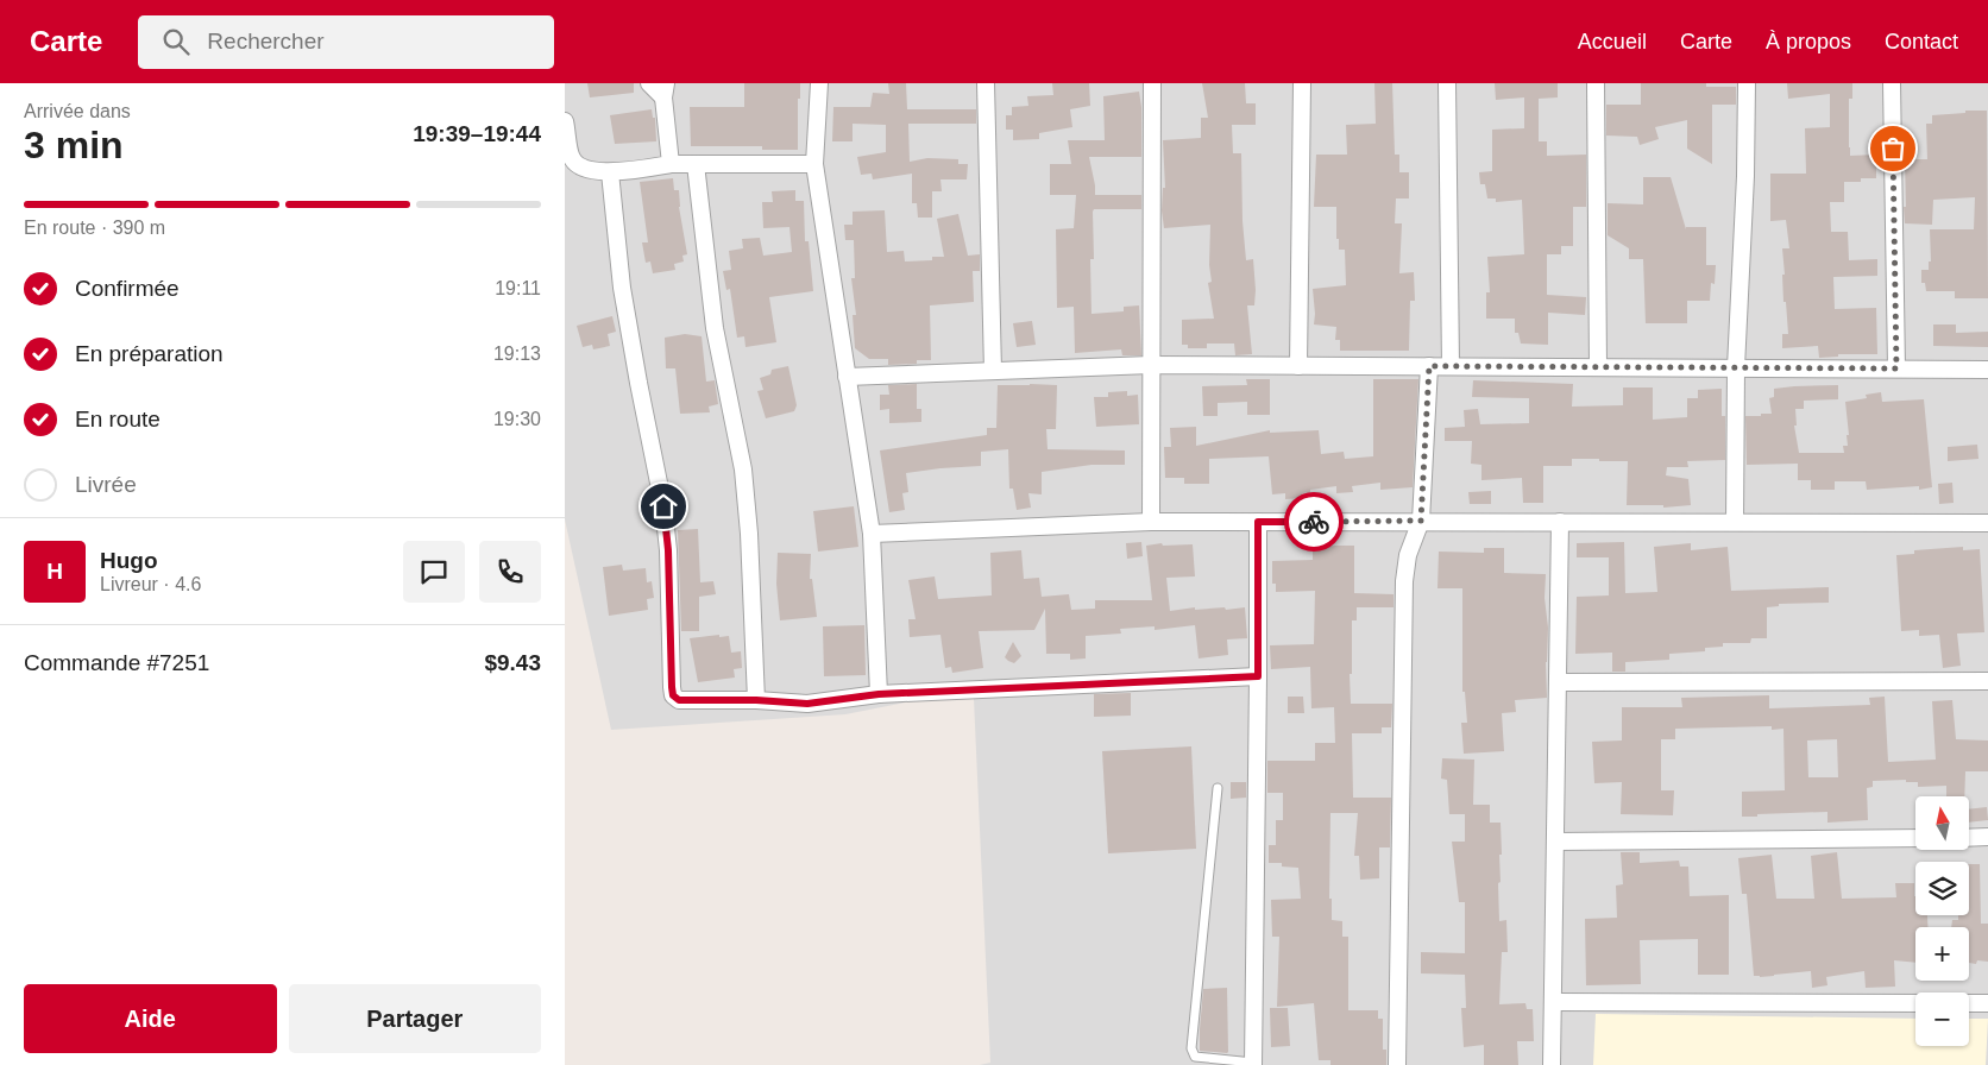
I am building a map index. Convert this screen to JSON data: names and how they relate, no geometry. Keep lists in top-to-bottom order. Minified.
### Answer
{"north":"top","page":{"header":"Carte","search":"Rechercher","nav":["Accueil","Carte","À propos","Contact"],"heading":["3 min","Arrivée dans","19:39–19:44"],"panel":["Hugo","Livreur · 4.6","Commande #7251","$9.43"],"bar":"En route · 390 m","list":[["Confirmée","19:11"],["En préparation","19:13"],["En route","19:30"],"Livrée"],"round":"H","map_buttons":["+","−"],"buttons":["Aide","Partager"]}}
